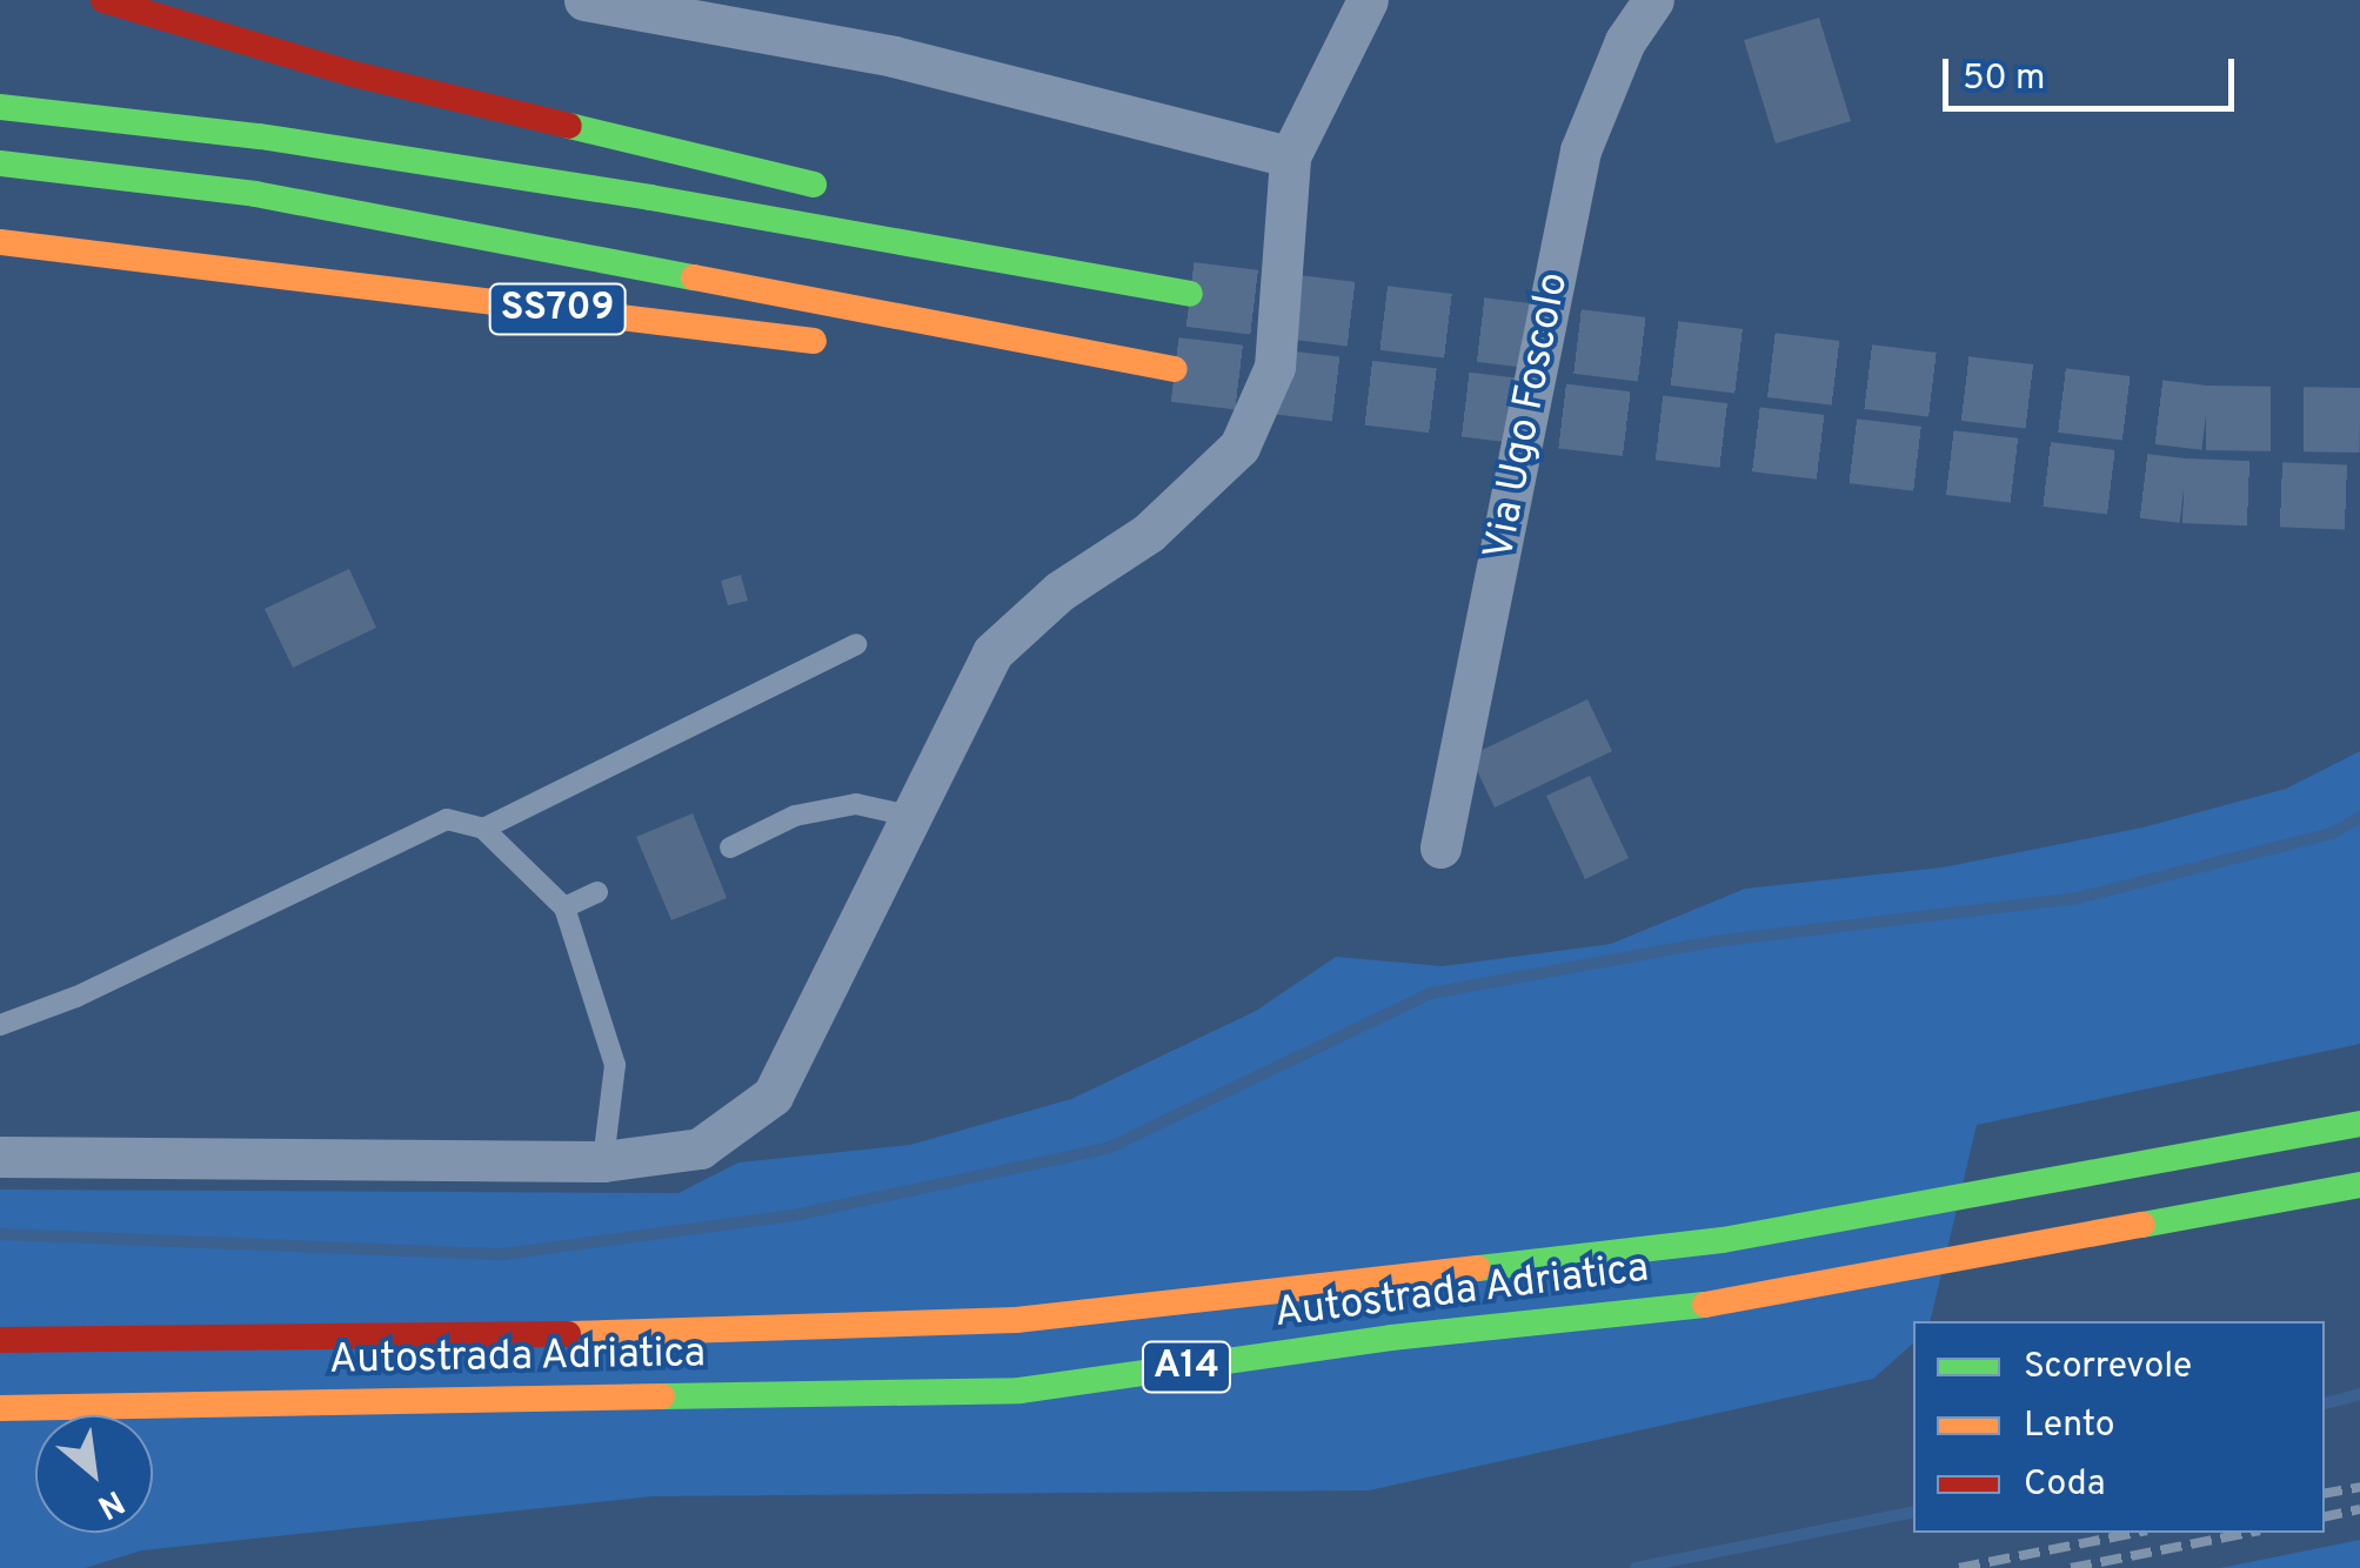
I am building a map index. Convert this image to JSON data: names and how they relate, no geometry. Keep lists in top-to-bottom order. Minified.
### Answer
{"streets":{"highway":["SS709","Autostrada Adriatica","A14"],"street":["Via Ugo Foscolo"]},"legend":["Scorrevole","Lento","Coda"],"scale_bar":"50 m","north":"bottom right"}
